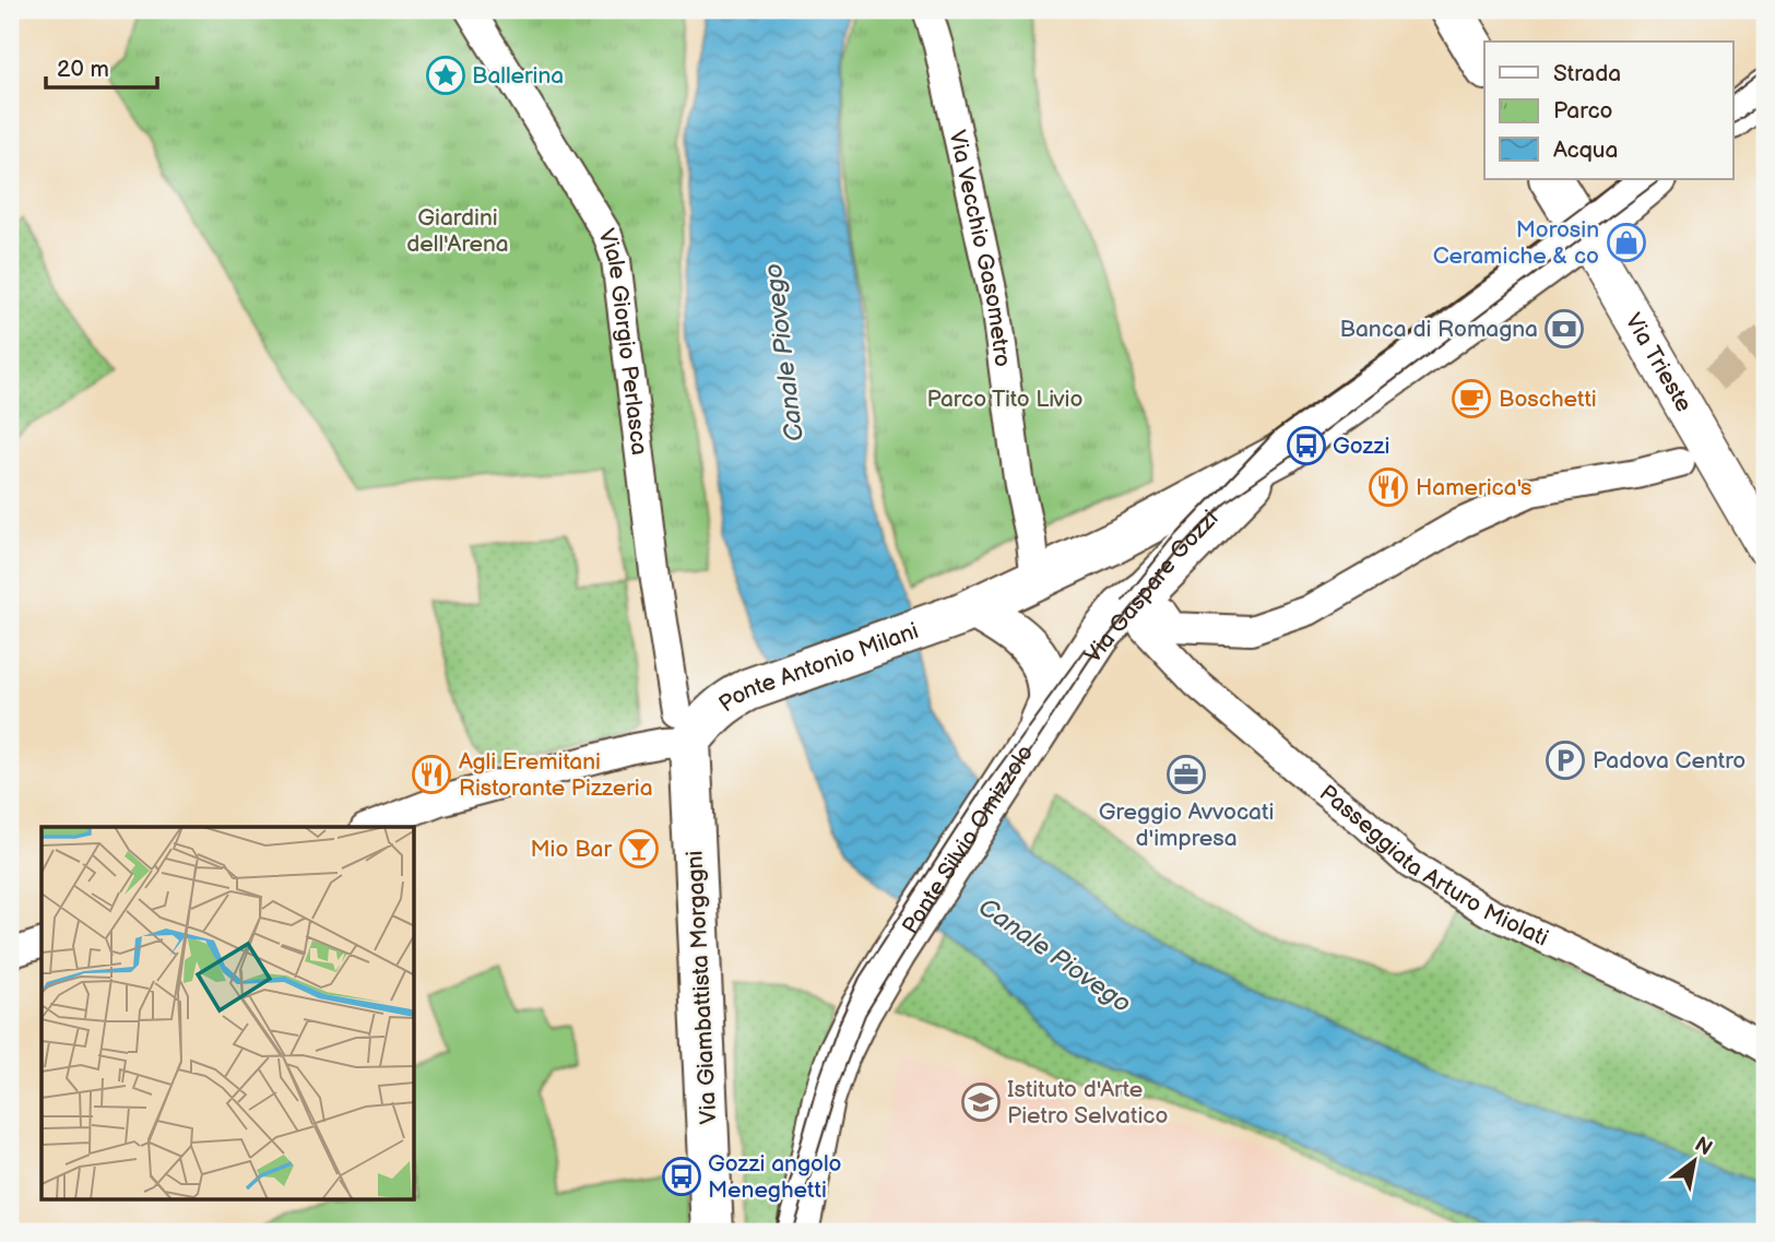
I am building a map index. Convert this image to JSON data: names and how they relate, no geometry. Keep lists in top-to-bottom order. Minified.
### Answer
{"streets":{"street":["Via Vecchio Gasometro","Viale Giorgio Perlasca","Via Trieste","Via Gaspare Gozzi","Ponte Antonio Milani","Ponte Silvio Omizzolo","Passeggiata Arturo Miolati","Via Giambattista Morgagni"]},"crossings":[["Via Vecchio Gasometro","Via Gaspare Gozzi"],["Viale Giorgio Perlasca","Ponte Antonio Milani"],["Viale Giorgio Perlasca","Via Giambattista Morgagni"],["Via Trieste","Via Gaspare Gozzi"],["Via Gaspare Gozzi","Ponte Antonio Milani"],["Via Gaspare Gozzi","Ponte Silvio Omizzolo"],["Ponte Antonio Milani","Via Giambattista Morgagni"]],"water":["Canale Piovego"],"parks":["Giardini dell'Arena","Parco Tito Livio"],"places":{"place":["Ballerina"],"shop":["Morosin Ceramiche & co"],"bank":["Banca di Romagna"],"cafe":["Boschetti"],"bus stop":["Gozzi","Gozzi angolo Meneghetti"],"restaurant":["Hamerica's","Agli Eremitani Ristorante Pizzeria"],"parking":["Padova Centro"],"office":["Greggio Avvocati d'impresa"],"bar":["Mio Bar"],"school or university":["Istituto d'Arte Pietro Selvatico"]},"legend":["Strada","Parco","Acqua"],"scale_bar":"20 m","north":"top right"}
